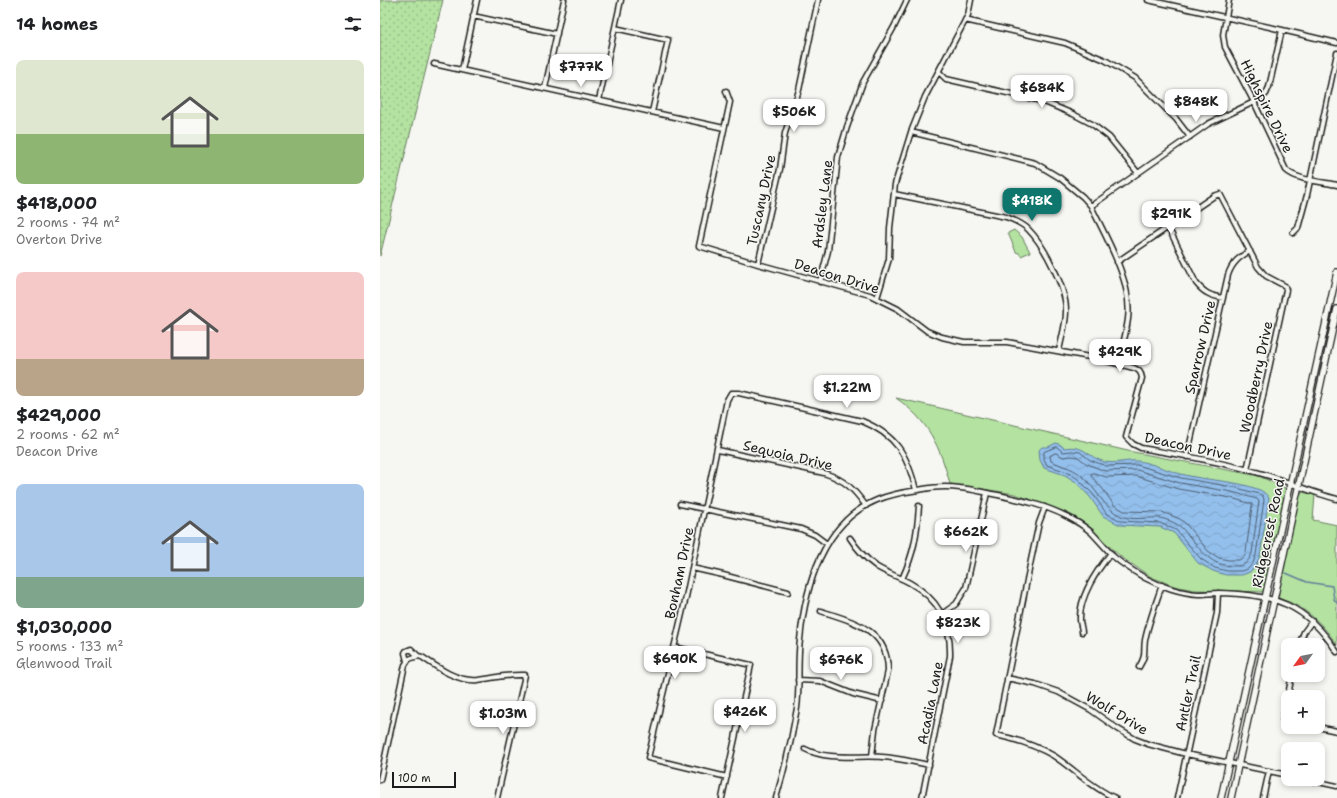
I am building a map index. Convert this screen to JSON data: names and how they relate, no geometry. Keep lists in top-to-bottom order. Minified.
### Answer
{"streets":{"main road":["Ridgecrest Road"],"street":["Highspire Drive","Tuscany Drive","Ardsley Lane","Deacon Drive","Sparrow Drive","Woodberry Drive","Sequoia Drive","Bonham Drive","Antler Trail","Acadia Lane","Wolf Drive"]},"crossings":[["Tuscany Drive","Deacon Drive"],["Ardsley Lane","Deacon Drive"],["Deacon Drive","Sparrow Drive"],["Deacon Drive","Woodberry Drive"],["Deacon Drive","Ridgecrest Road"],["Sparrow Drive","Woodberry Drive"],["Sequoia Drive","Bonham Drive"],["Ridgecrest Road","Wolf Drive"],["Antler Trail","Wolf Drive"]],"scale_bar":"100 m","north":"bottom left","page":{"heading":"14 homes","list":[{"name":"$418,000","note":"2 rooms · 74 m² · Overton Drive"},{"name":"$429,000","note":"2 rooms · 62 m² · Deacon Drive"},{"name":"$1,030,000","note":"5 rooms · 133 m² · Glenwood Trail"}],"price":["$777K","$684K","$848K","$506K","$418K","$291K","$429K","$1.22M","$662K","$823K","$690K","$676K","$426K","$1.03M"],"map_buttons":["+","−"],"scale":"100 m"}}
